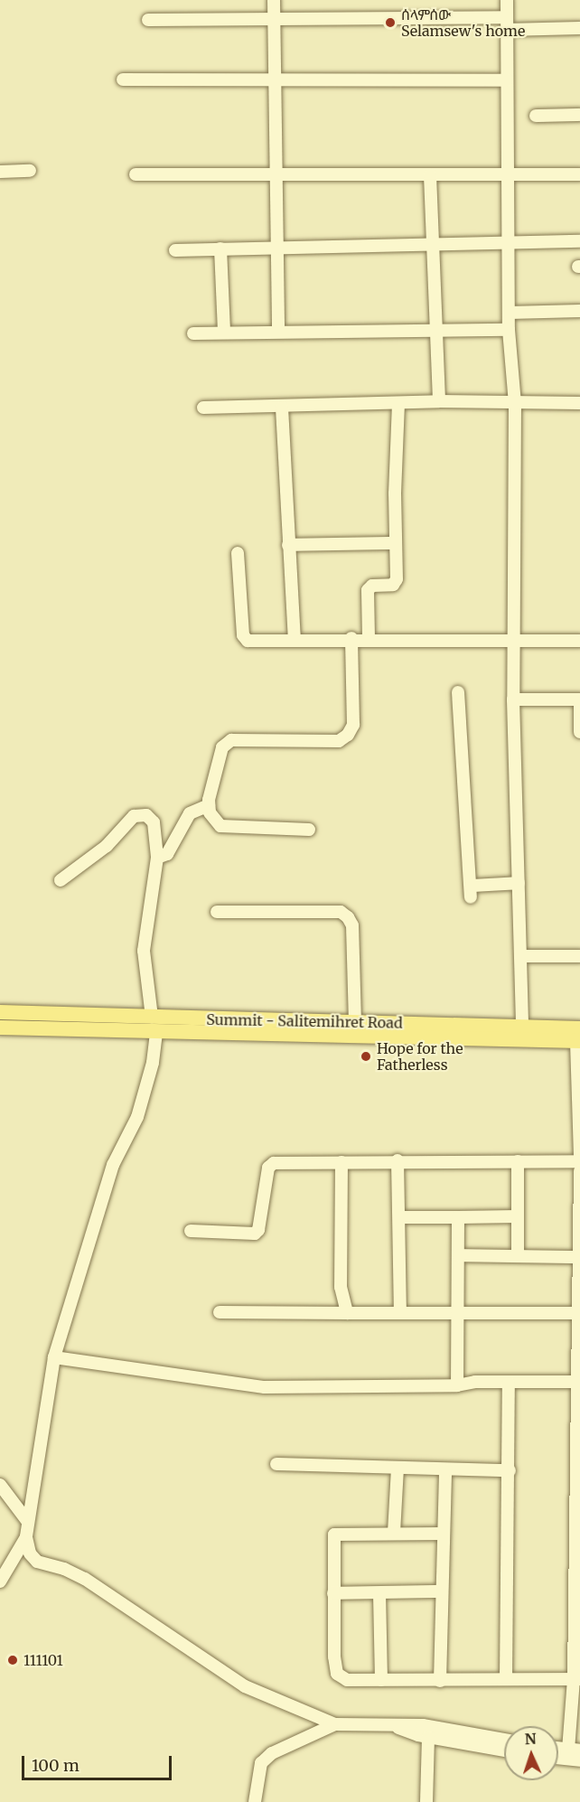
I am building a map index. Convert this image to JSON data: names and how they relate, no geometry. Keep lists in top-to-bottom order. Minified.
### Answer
{"streets":{"main road":["Summit - Salitemihret Road"]},"places":["ሰላምሰው Selamsew's home","Hope for the Fatherless","111101"],"scale_bar":"100 m","north":"top"}
